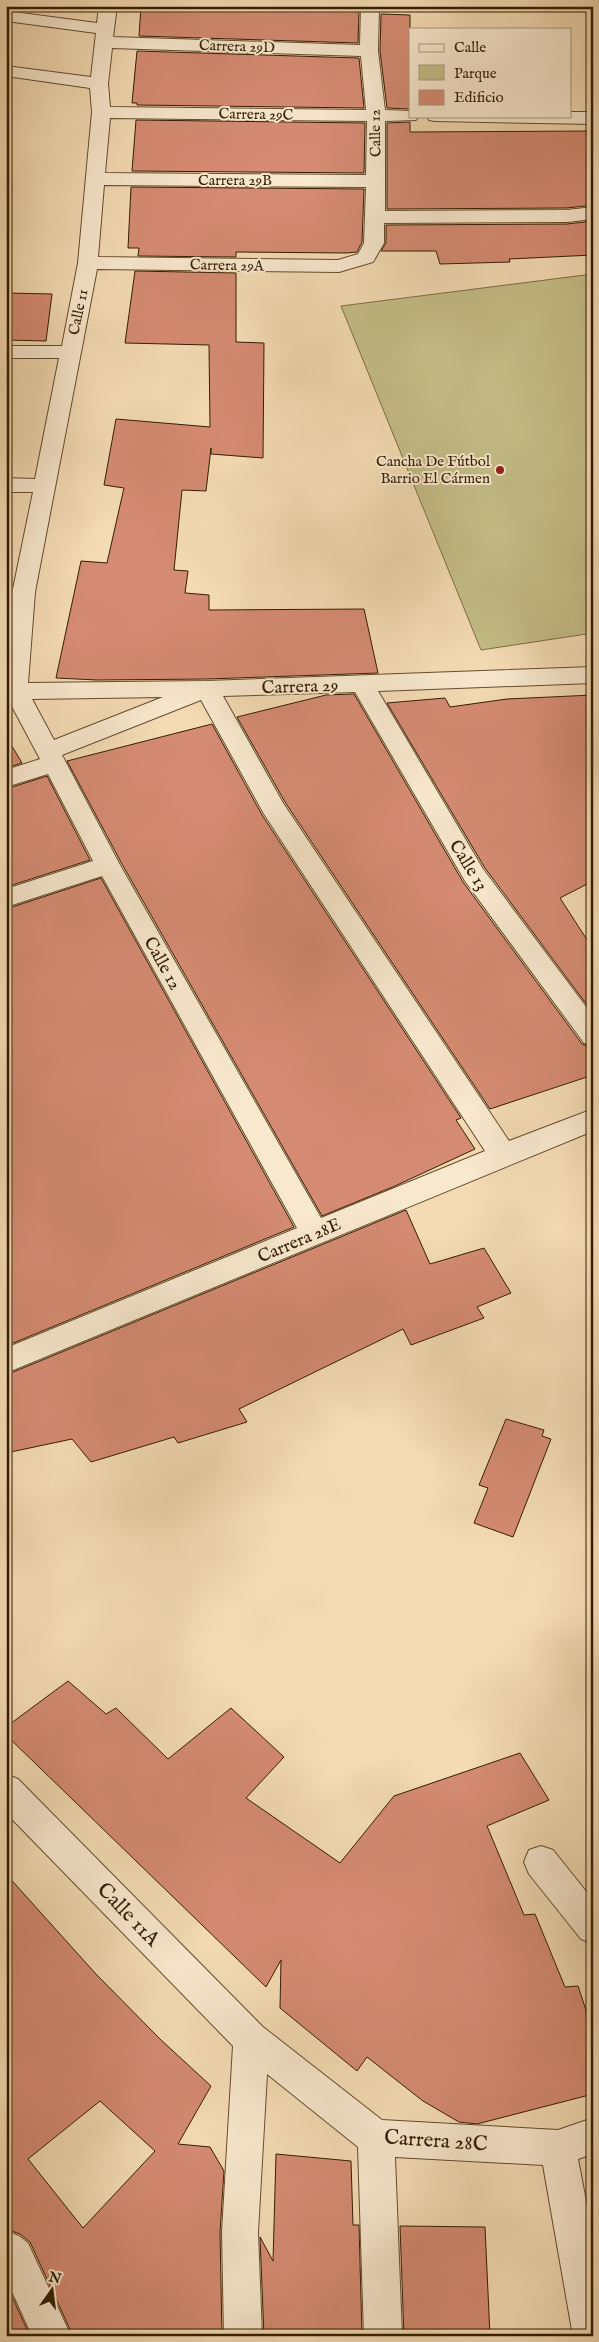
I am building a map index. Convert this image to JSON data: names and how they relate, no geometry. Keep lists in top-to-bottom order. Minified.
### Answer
{"streets":{"street":["Carrera 29D","Carrera 29C","Calle 12","Carrera 29B","Carrera 29A","Calle 11","Carrera 29","Calle 13","Carrera 28E","Calle 11A","Carrera 28C"]},"crossings":[["Carrera 29D","Calle 12"],["Carrera 29D","Calle 11"],["Carrera 29C","Calle 12"],["Carrera 29C","Calle 11"],["Calle 12","Carrera 29B"],["Calle 12","Carrera 29A"],["Calle 12","Calle 11"],["Calle 12","Carrera 29"],["Calle 12","Carrera 28E"],["Carrera 29B","Calle 11"],["Carrera 29A","Calle 11"],["Calle 11","Carrera 29"],["Carrera 29","Calle 13"],["Calle 11A","Carrera 28C"]],"places":["Cancha De Fútbol Barrio El Cármen"],"legend":["Calle","Parque","Edificio"],"north":"top"}
